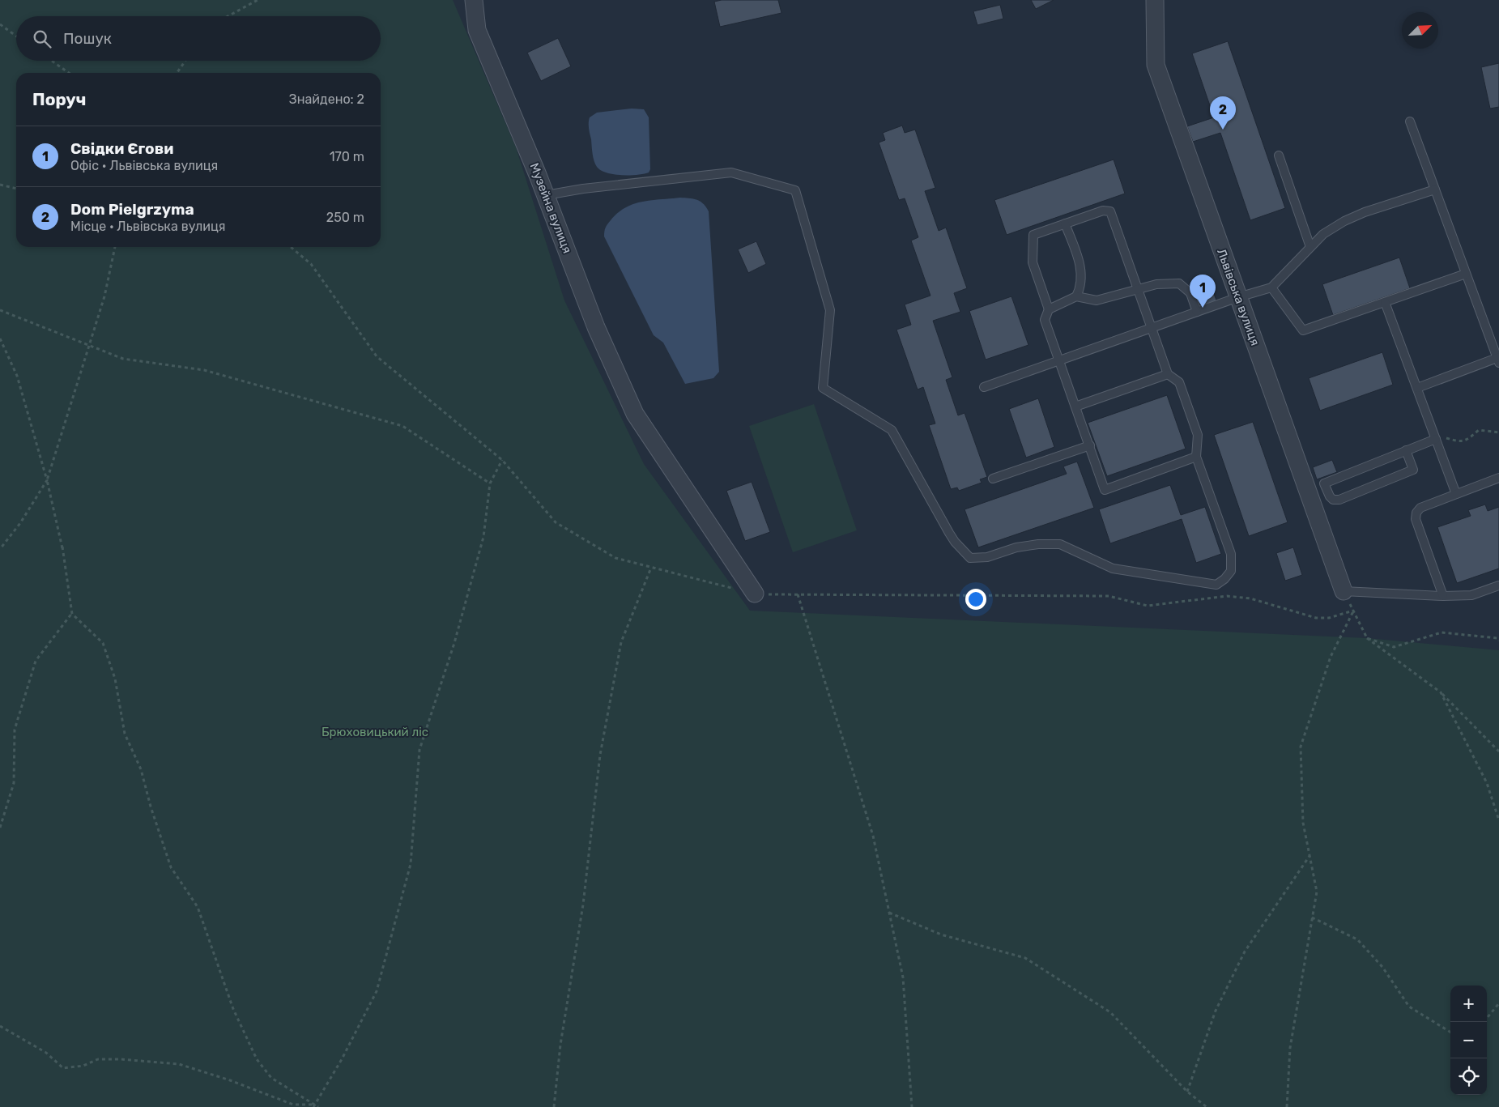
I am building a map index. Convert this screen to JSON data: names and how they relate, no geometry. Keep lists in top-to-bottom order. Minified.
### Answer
{"streets":{"street":["Музейна вулиця","Львівська вулиця"]},"parks":["Брюховицький ліс"],"north":"top right","page":{"search":"Пошук","heading":["Поруч","Знайдено: 2"],"pins":["2","1"],"list":[{"mark":"1","name":"Свідки Єгови","note":"Офіс · Львівська вулиця","value":"170 m"},{"mark":"2","name":"Dom Pielgrzyma","note":"Місце · Львівська вулиця","value":"250 m"}],"map_buttons":["+","−"]}}
